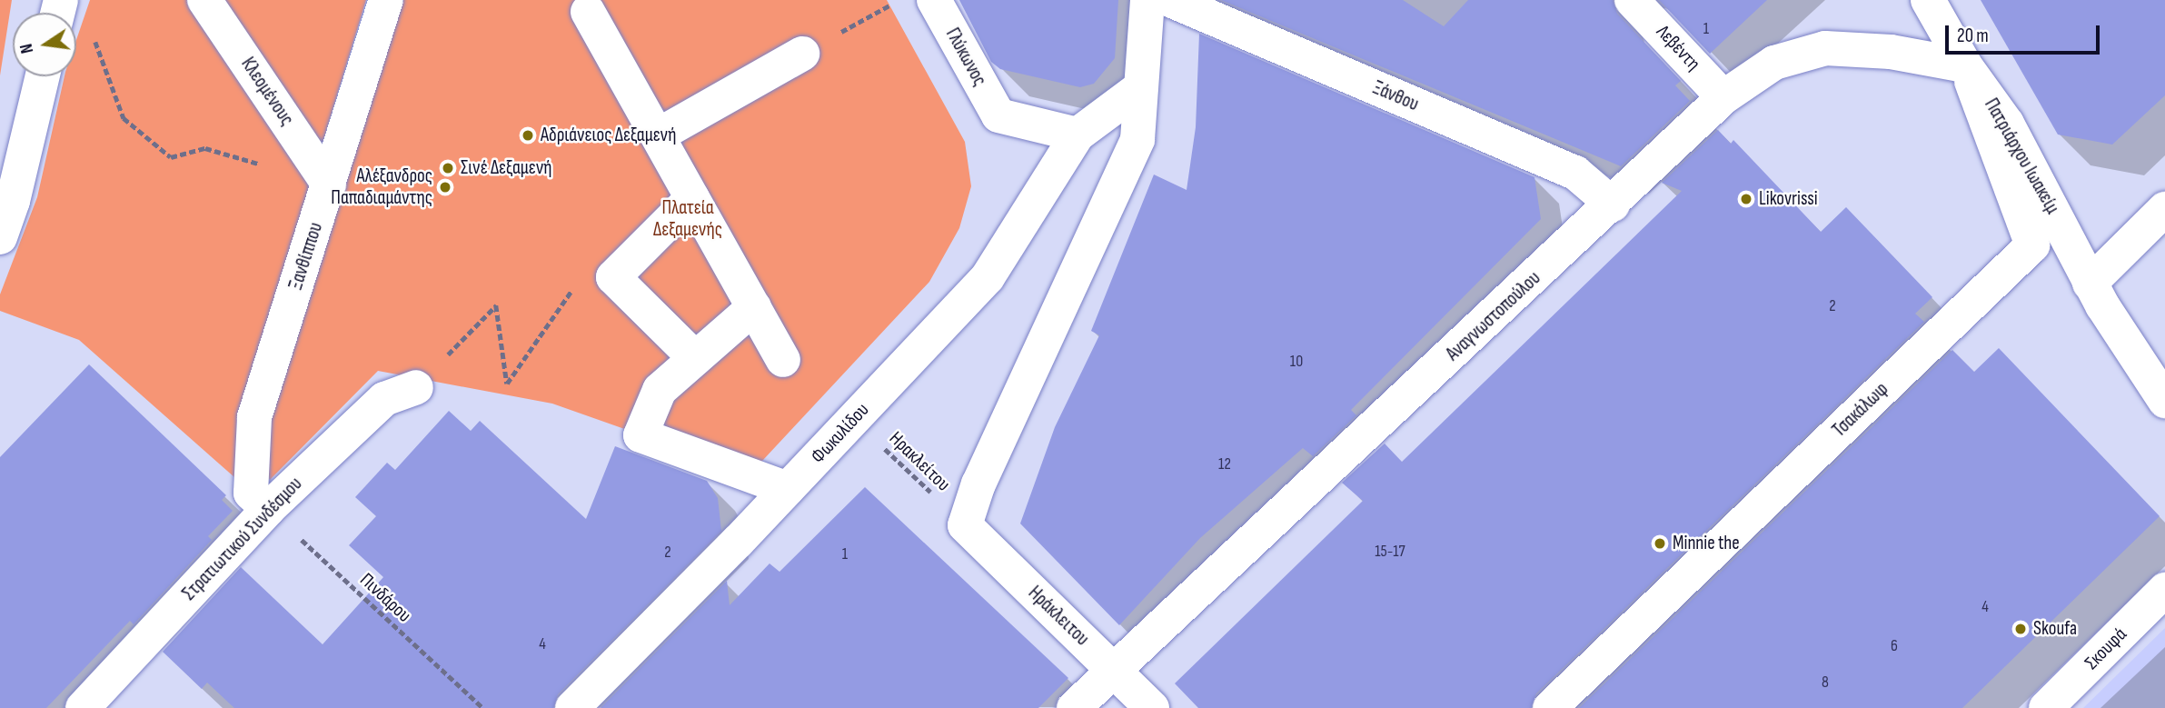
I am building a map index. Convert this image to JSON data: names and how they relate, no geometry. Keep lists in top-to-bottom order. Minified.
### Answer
{"streets":{"street":["Λεβέντη","Γλύκωνος","Κλεομένους","Ξάνθου","Πατριάρχου Ιωακείμ","Ξανθίππου","Αναγνωστοπούλου","Τσακάλωφ","Φωκυλίδου","Στρατιωτικού Συνδέσμου","Ηράκλειτου","Σκουφά"],"path":["Ηρακλείτου","Πινδάρου"]},"crossings":[["Λεβέντη","Αναγνωστοπούλου"],["Γλύκωνος","Φωκυλίδου"],["Κλεομένους","Ξανθίππου"],["Ξάνθου","Αναγνωστοπούλου"],["Πατριάρχου Ιωακείμ","Αναγνωστοπούλου"],["Πατριάρχου Ιωακείμ","Τσακάλωφ"],["Ξανθίππου","Στρατιωτικού Συνδέσμου"],["Ξανθίππου","Πινδάρου"],["Αναγνωστοπούλου","Τσακάλωφ"],["Αναγνωστοπούλου","Ηράκλειτου"],["Φωκυλίδου","Ηρακλείτου"],["Ηρακλείτου","Ηράκλειτου"],["Στρατιωτικού Συνδέσμου","Πινδάρου"]],"parks":["Πλατεία Δεξαμενής"],"places":["Αδριάνειος Δεξαμενή","Σινέ Δεξαμενή","Αλέξανδρος Παπαδιαμάντης","Likovrissi","Minnie the","Skoufa"],"house_numbers":["1","2","10","12","15-17","2","1","4","4","6","8"],"scale_bar":"20 m","north":"left"}
